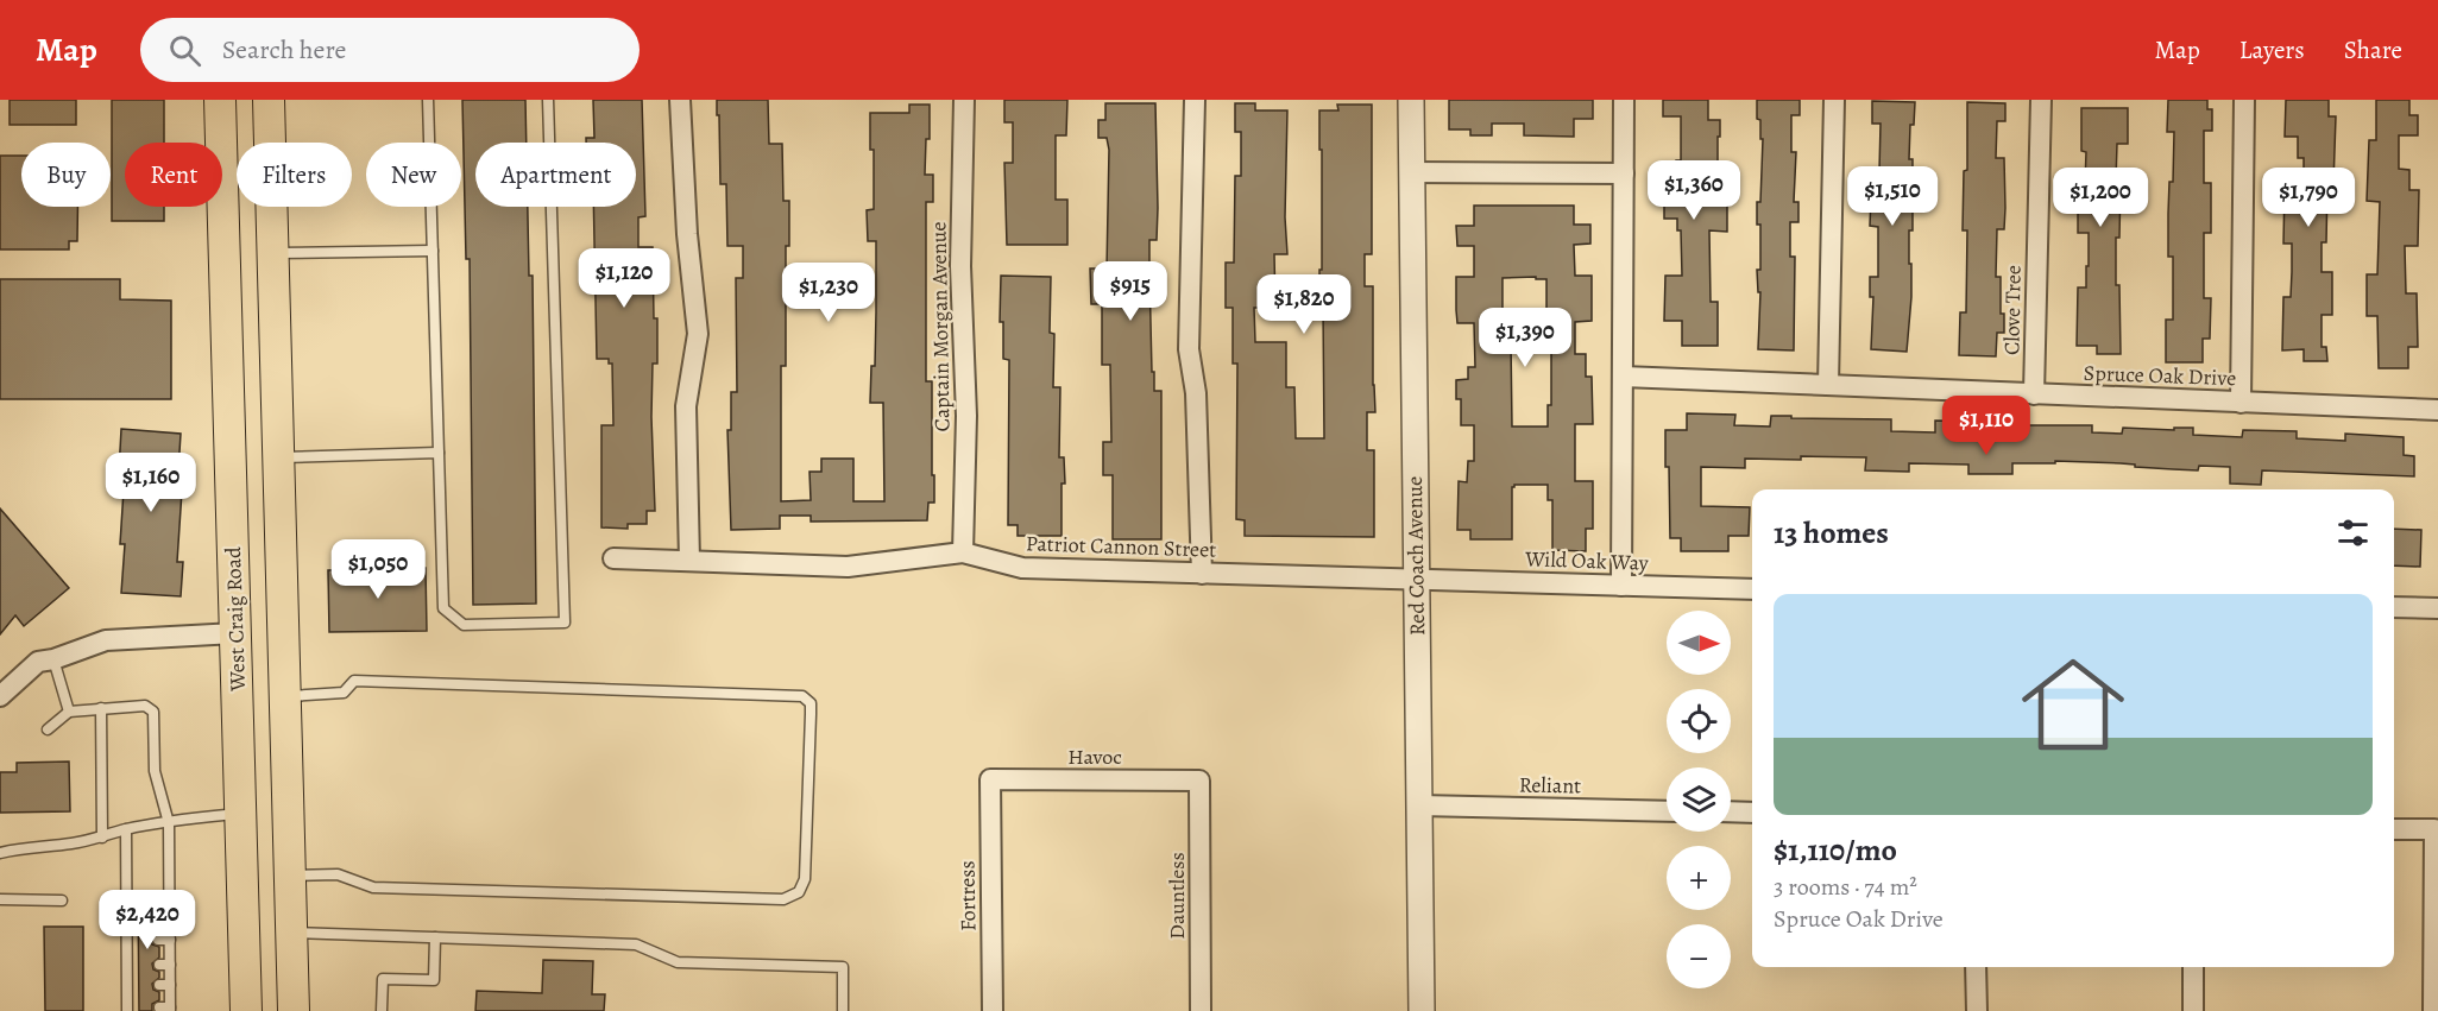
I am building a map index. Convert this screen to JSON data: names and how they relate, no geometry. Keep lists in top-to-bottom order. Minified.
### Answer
{"streets":{"main road":["West Craig Road"],"street":["Clove Tree","Captain Morgan Avenue","Spruce Oak Drive","Patriot Cannon Street","Red Coach Avenue","Wild Oak Way","Havoc","Reliant","Fortress","Dauntless"]},"crossings":[["Clove Tree","Spruce Oak Drive"],["Captain Morgan Avenue","Patriot Cannon Street"],["Patriot Cannon Street","Red Coach Avenue"],["Patriot Cannon Street","Wild Oak Way"],["Red Coach Avenue","Wild Oak Way"],["Red Coach Avenue","Reliant"],["Havoc","Fortress"],["Havoc","Dauntless"]],"north":"right","page":{"header":"Map","search":"Search here","nav":["Map","Layers","Share"],"chip":["Buy","Rent","Filters","New","Apartment"],"price":["$1,360","$1,510","$1,200","$1,790","$1,120","$915","$1,230","$1,820","$1,390","$1,110","$1,160","$1,050","$2,420"],"heading":"13 homes","list":[{"name":"$1,110/mo","note":"3 rooms · 74 m² · Spruce Oak Drive"}],"map_buttons":["+","−"]}}
